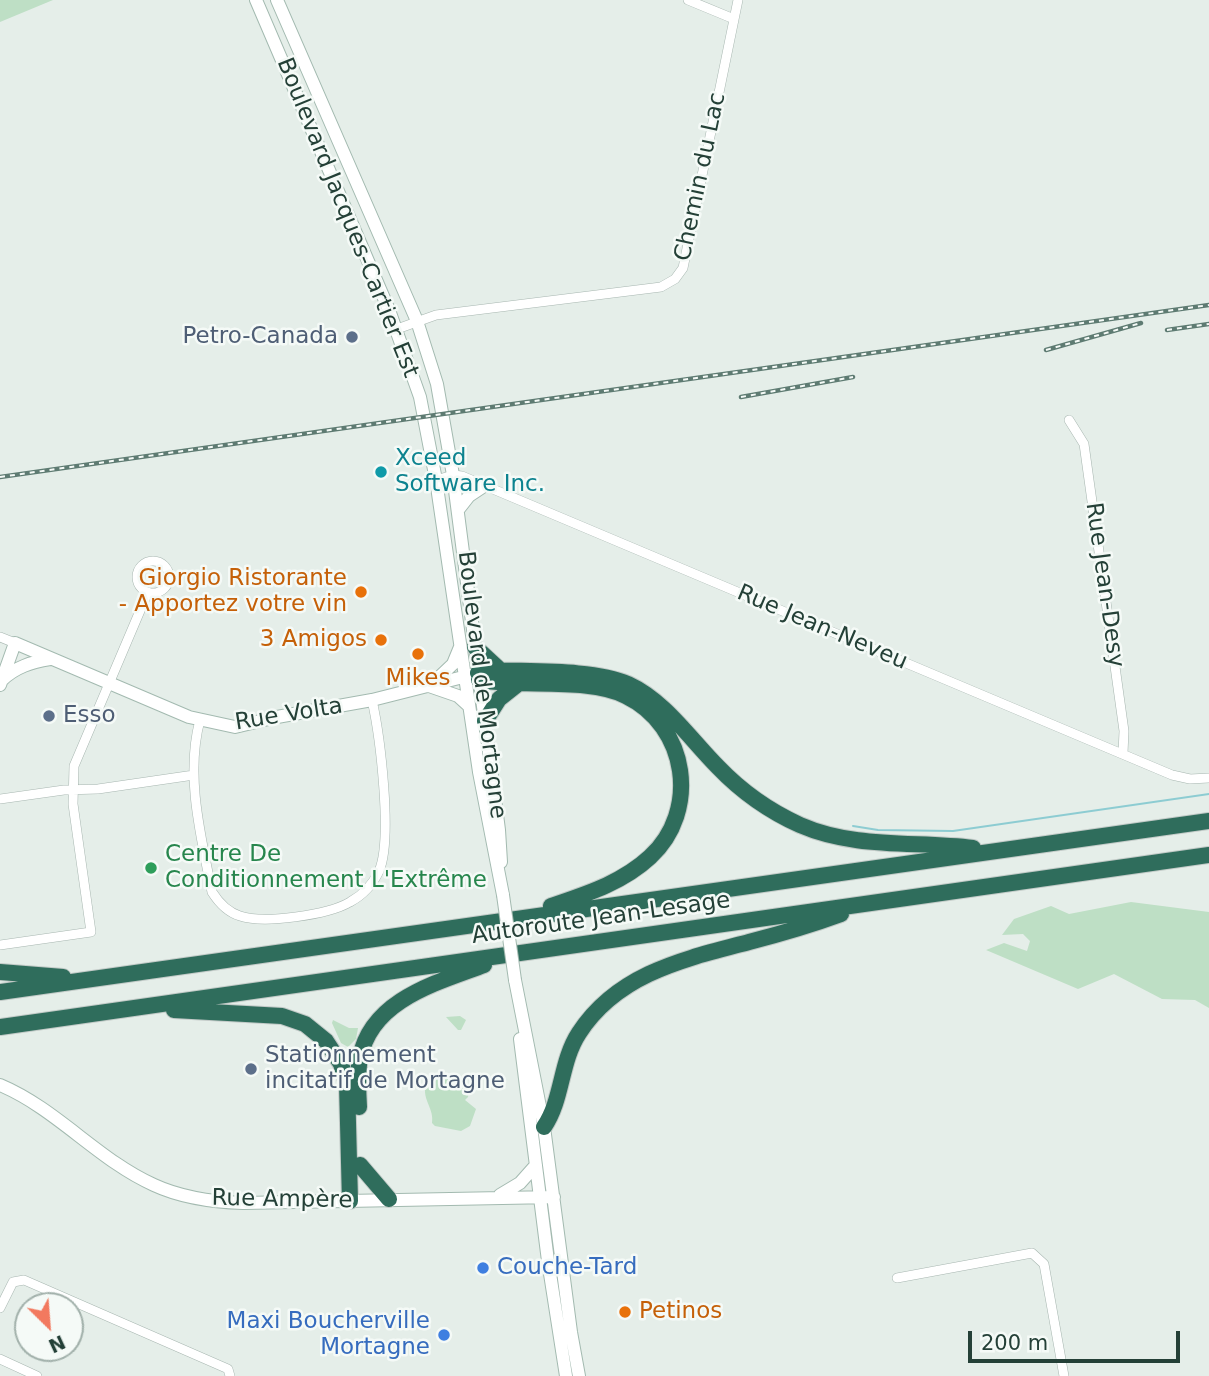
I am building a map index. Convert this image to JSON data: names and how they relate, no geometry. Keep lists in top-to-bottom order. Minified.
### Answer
{"streets":{"highway":["Autoroute Jean-Lesage"],"main road":["Boulevard Jacques-Cartier Est","Boulevard de Mortagne","Rue Volta","Rue Ampère"],"street":["Chemin du Lac","Rue Jean-Desy","Rue Jean-Neveu"]},"crossings":[["Chemin du Lac","Boulevard Jacques-Cartier Est"],["Boulevard Jacques-Cartier Est","Rue Jean-Neveu"],["Boulevard Jacques-Cartier Est","Boulevard de Mortagne"],["Rue Jean-Desy","Rue Jean-Neveu"],["Rue Jean-Neveu","Boulevard de Mortagne"],["Boulevard de Mortagne","Rue Volta"],["Boulevard de Mortagne","Rue Ampère"]],"places":["Petro-Canada","Xceed Software Inc.","Giorgio Ristorante - Apportez votre vin","3 Amigos","Mikes","Esso","Centre De Conditionnement L'Extrême","Stationnement incitatif de Mortagne","Couche-Tard","Petinos","Maxi Boucherville Mortagne"],"scale_bar":"200 m","north":"bottom right"}
